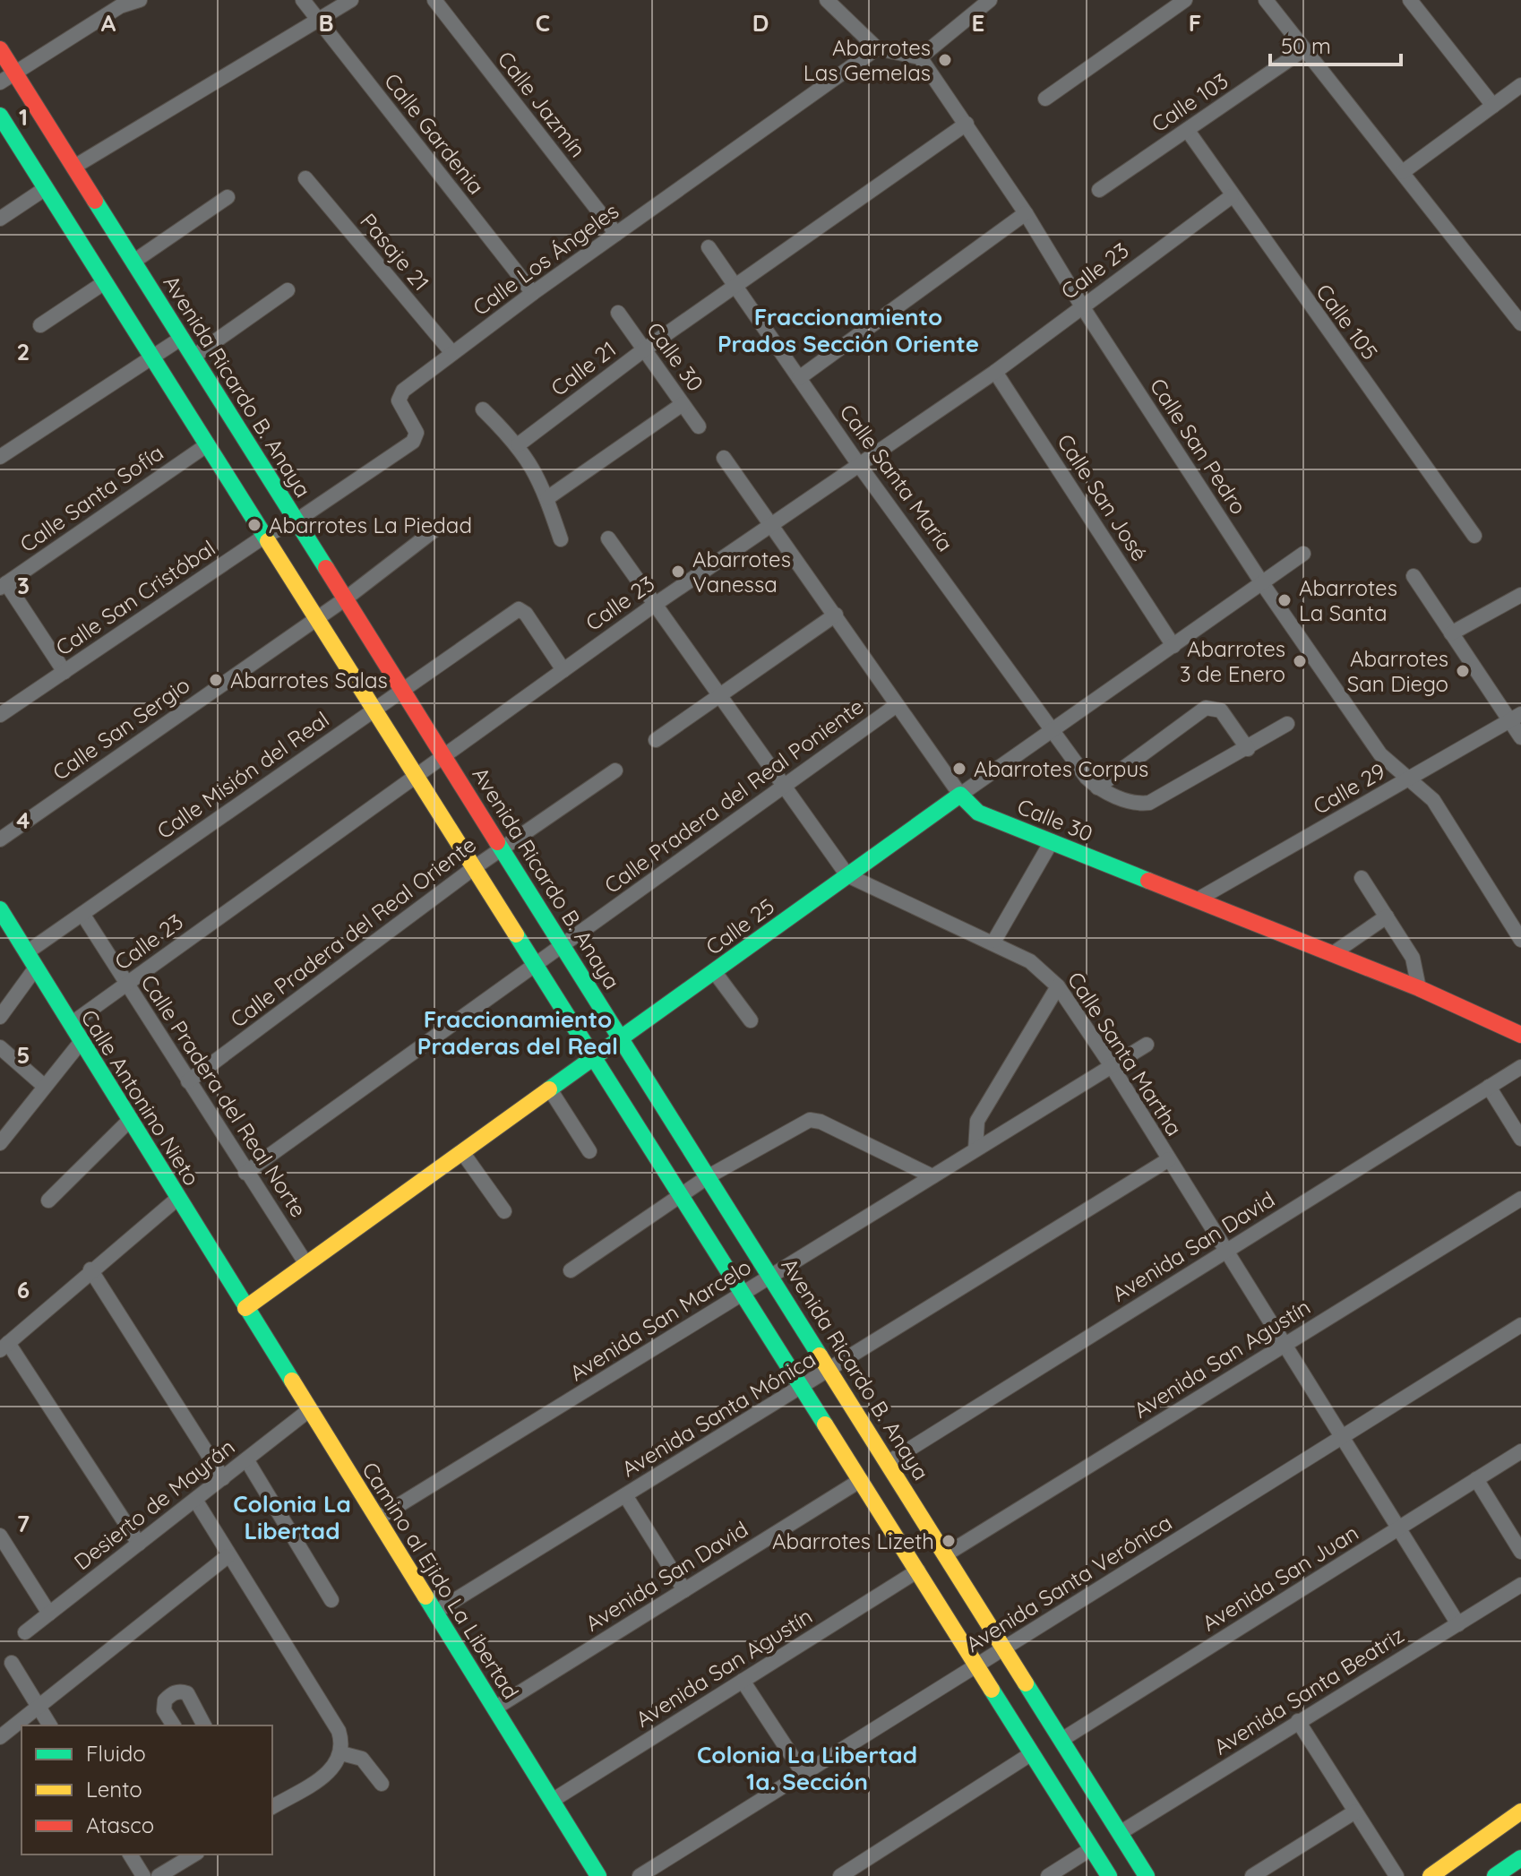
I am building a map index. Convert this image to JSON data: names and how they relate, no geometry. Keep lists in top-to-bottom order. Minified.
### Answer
{"streets":{"street":["Calle 103","Calle Jazmín","Calle Gardenia","Pasaje 21","Calle Los Ángeles","Calle 23","Calle 105","Calle 30","Calle 21","Avenida Ricardo B. Anaya","Calle San Pedro","Calle Santa María","Calle San José","Calle Santa Sofía","Calle San Cristóbal","Calle San Sergio","Calle Misión del Real","Calle 29","Calle Pradera del Real Poniente","Calle 25","Calle Pradera del Real Oriente","Calle Santa Martha","Calle Pradera del Real Norte","Calle Antonino Nieto","Avenida San David","Avenida San Marcelo","Avenida San Agustín","Avenida Santa Mónica","Desierto de Mayrán","Avenida San Juan","Camino al Ejido La Libertad","Avenida Santa Verónica","Avenida Santa Beatriz"]},"crossings":[["Calle 103","Calle 105"],["Calle Jazmín","Calle Los Ángeles"],["Calle Gardenia","Calle Los Ángeles"],["Pasaje 21","Calle Los Ángeles"],["Calle Los Ángeles","Avenida Ricardo B. Anaya"],["Calle Los Ángeles","Calle San Cristóbal"],["Calle 23","Calle 105"],["Calle 23","Calle 30"],["Calle 23","Avenida Ricardo B. Anaya"],["Calle 23","Calle San Pedro"],["Calle 23","Calle Santa María"],["Calle 23","Calle San José"],["Calle 23","Calle Misión del Real"],["Calle 23","Calle Pradera del Real Norte"],["Calle 23","Calle Antonino Nieto"],["Calle 30","Calle 21"],["Calle 30","Calle 29"],["Calle 30","Calle Pradera del Real Poniente"],["Calle 30","Calle 25"],["Calle 21","Calle San Pedro"],["Calle 21","Calle Santa María"],["Avenida Ricardo B. Anaya","Calle San Cristóbal"],["Avenida Ricardo B. Anaya","Calle San Sergio"],["Avenida Ricardo B. Anaya","Calle Misión del Real"],["Avenida Ricardo B. Anaya","Calle Pradera del Real Poniente"],["Avenida Ricardo B. Anaya","Calle 25"],["Avenida Ricardo B. Anaya","Calle Pradera del Real Oriente"],["Avenida Ricardo B. Anaya","Avenida San David"],["Avenida Ricardo B. Anaya","Avenida San Marcelo"],["Avenida Ricardo B. Anaya","Avenida San Agustín"],["Avenida Ricardo B. Anaya","Avenida Santa Mónica"],["Avenida Ricardo B. Anaya","Avenida San Juan"],["Avenida Ricardo B. Anaya","Avenida Santa Verónica"],["Avenida Ricardo B. Anaya","Avenida Santa Beatriz"],["Calle San Pedro","Calle 29"],["Calle San Pedro","Calle 25"],["Calle Santa María","Calle 25"],["Calle San José","Calle 25"],["Calle Misión del Real","Calle Pradera del Real Norte"],["Calle Misión del Real","Calle Antonino Nieto"],["Calle Pradera del Real Poniente","Calle Pradera del Real Norte"],["Calle 25","Calle Santa Martha"],["Calle 25","Calle Pradera del Real Norte"],["Calle 25","Calle Antonino Nieto"],["Calle 25","Camino al Ejido La Libertad"],["Calle Pradera del Real Oriente","Calle Pradera del Real Norte"],["Calle Santa Martha","Avenida San David"],["Calle Santa Martha","Avenida San Marcelo"],["Calle Santa Martha","Avenida San Agustín"],["Calle Santa Martha","Avenida Santa Mónica"],["Calle Santa Martha","Avenida San Juan"],["Calle Santa Martha","Avenida Santa Verónica"],["Calle Santa Martha","Avenida Santa Beatriz"],["Calle Antonino Nieto","Camino al Ejido La Libertad"],["Avenida San David","Camino al Ejido La Libertad"],["Avenida San Marcelo","Camino al Ejido La Libertad"],["Avenida San Agustín","Camino al Ejido La Libertad"],["Avenida Santa Mónica","Camino al Ejido La Libertad"],["Desierto de Mayrán","Camino al Ejido La Libertad"]],"districts":["Fraccionamiento Prados Sección Oriente","Fraccionamiento Praderas del Real","Colonia La Libertad","Colonia La Libertad 1a. Sección"],"places":["Abarrotes Las Gemelas","Abarrotes La Piedad","Abarrotes Vanessa","Abarrotes La Santa","Abarrotes 3 de Enero","Abarrotes San Diego","Abarrotes Salas","Abarrotes Corpus","Abarrotes Lizeth"],"legend":["Fluido","Lento","Atasco"],"scale_bar":"50 m","grid":{"columns":["A","B","C","D","E","F"],"rows":["1","2","3","4","5","6","7"]}}
